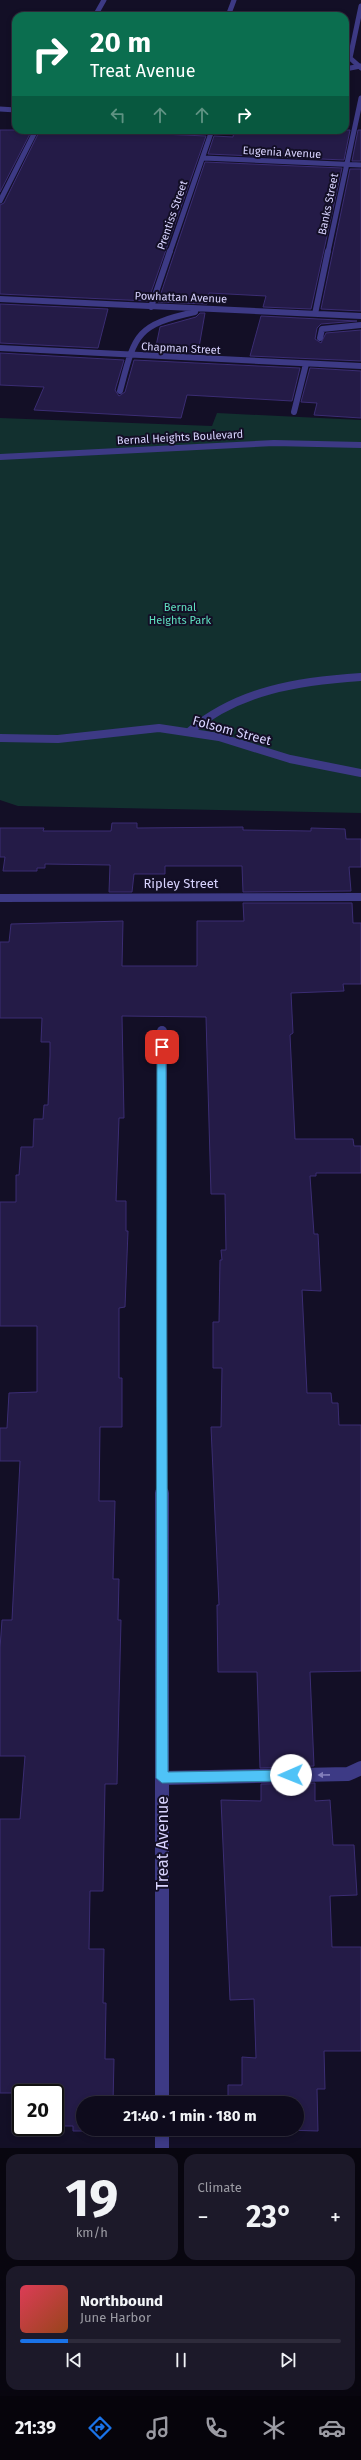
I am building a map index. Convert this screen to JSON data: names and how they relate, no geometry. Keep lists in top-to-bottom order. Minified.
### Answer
{"streets":{"street":["Eugenia Avenue","Banks Street","Prentiss Street","Powhattan Avenue","Chapman Street","Bernal Heights Boulevard","Folsom Street","Ripley Street","Treat Avenue"]},"crossings":[["Eugenia Avenue","Banks Street"],["Eugenia Avenue","Prentiss Street"],["Banks Street","Powhattan Avenue"],["Prentiss Street","Powhattan Avenue"]],"parks":["Bernal Heights Park"],"page":{"turn":["20 m","Treat Avenue"],"limit":"20","trip":"21:40 · 1 min · 180 m","tile":[["19","km/h"],"Climate"],"heat":["−","23°","+"],"song":["Northbound","June Harbor"],"tabs":"21:39"}}
